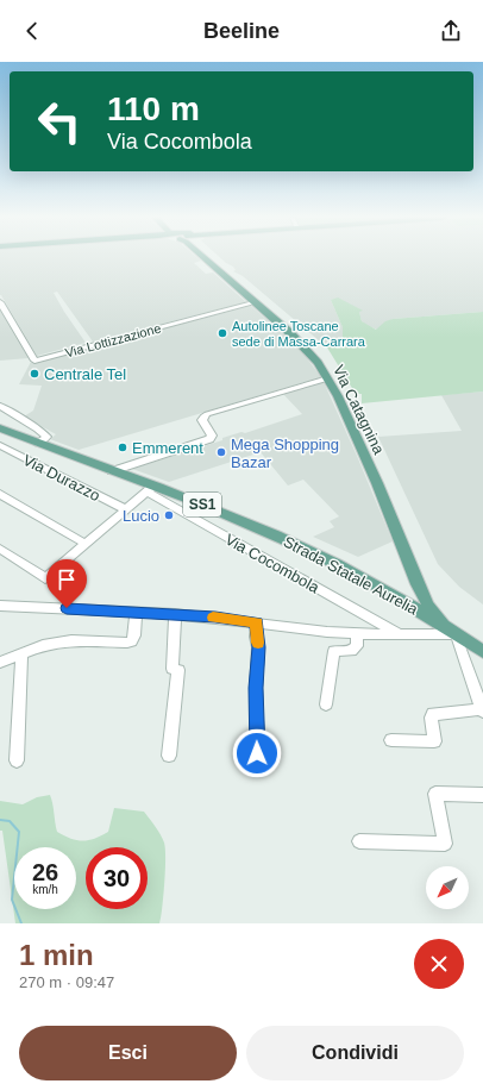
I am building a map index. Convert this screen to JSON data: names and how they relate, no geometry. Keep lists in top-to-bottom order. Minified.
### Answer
{"streets":{"main road":["Via Catagnina","SS1","Strada Statale Aurelia"],"street":["Via Lottizzazione","Via Durazzo","Via Cocombola"]},"crossings":[["Via Lottizzazione","Via Catagnina"],["Via Catagnina","Via Cocombola"],["Via Catagnina","Strada Statale Aurelia"],["Via Cocombola","Strada Statale Aurelia"]],"places":["Autolinee Toscane sede di Massa-Carrara","Centrale Tel","Emmerent","Mega Shopping Bazar","Lucio"],"north":"bottom left","page":{"header":"Beeline","turn":["110 m","Via Cocombola"],"speed":"26 km/h","limit":"30","heading":["1 min","270 m · 09:47"],"buttons":["Esci","Condividi"]}}
